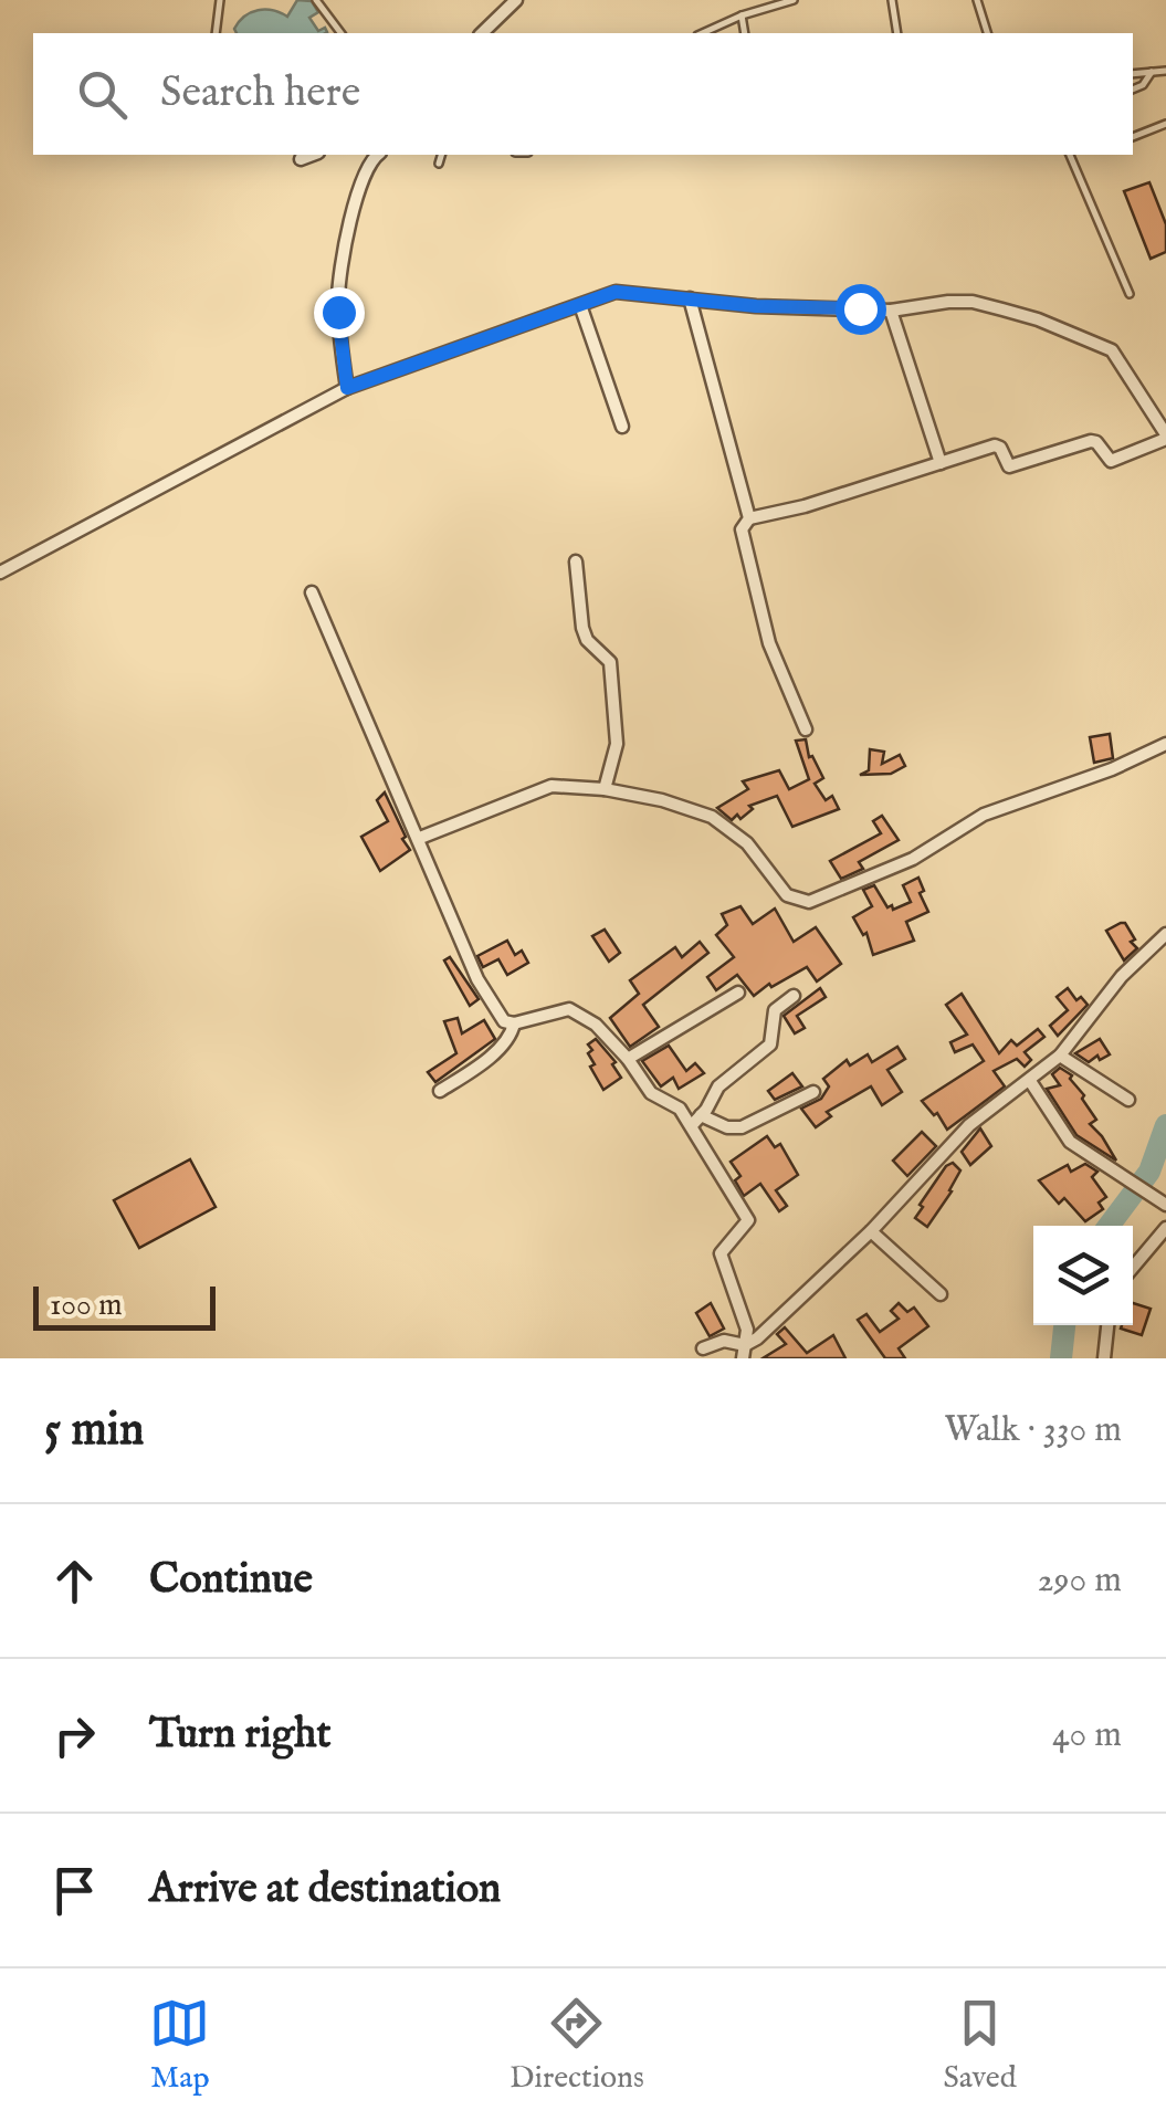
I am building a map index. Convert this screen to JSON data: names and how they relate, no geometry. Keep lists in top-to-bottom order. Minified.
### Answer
{"scale_bar":"100 m","page":{"search":"Search here","scale":"100 m","heading":["5 min","Walk · 330 m"],"list":[["Continue","290 m"],["Turn right","40 m"],"Arrive at destination"],"nav":["Map","Directions","Saved"]}}
